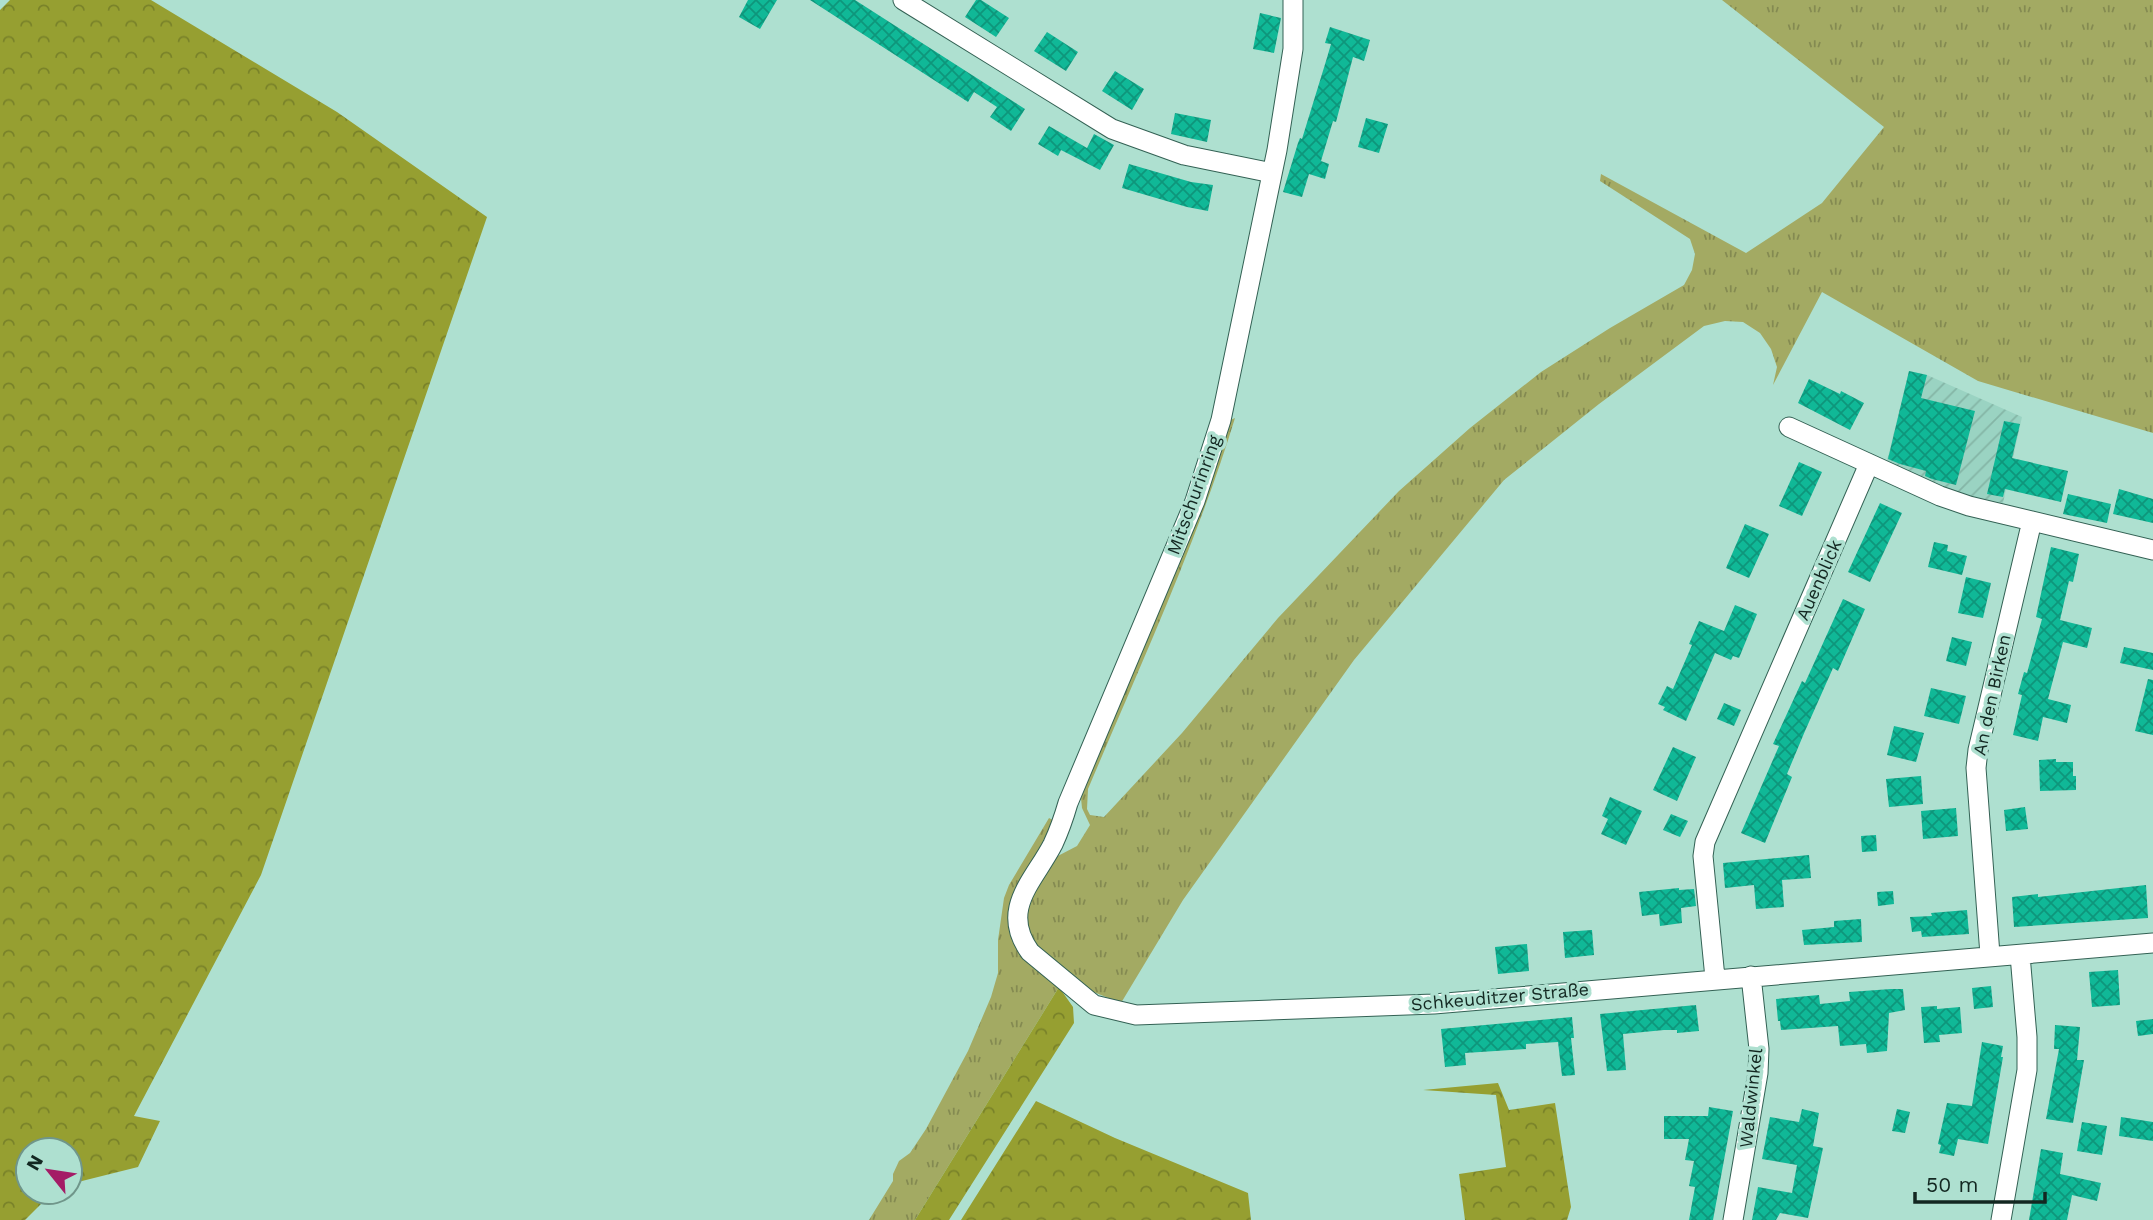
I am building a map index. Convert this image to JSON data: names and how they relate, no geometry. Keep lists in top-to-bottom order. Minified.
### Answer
{"streets":{"street":["Mitschurinring","Auenblick","An den Birken","Schkeuditzer Straße","Waldwinkel"]},"crossings":[["Mitschurinring","Schkeuditzer Straße"],["Auenblick","Schkeuditzer Straße"],["An den Birken","Schkeuditzer Straße"],["Schkeuditzer Straße","Waldwinkel"]],"scale_bar":"50 m","north":"top left"}
